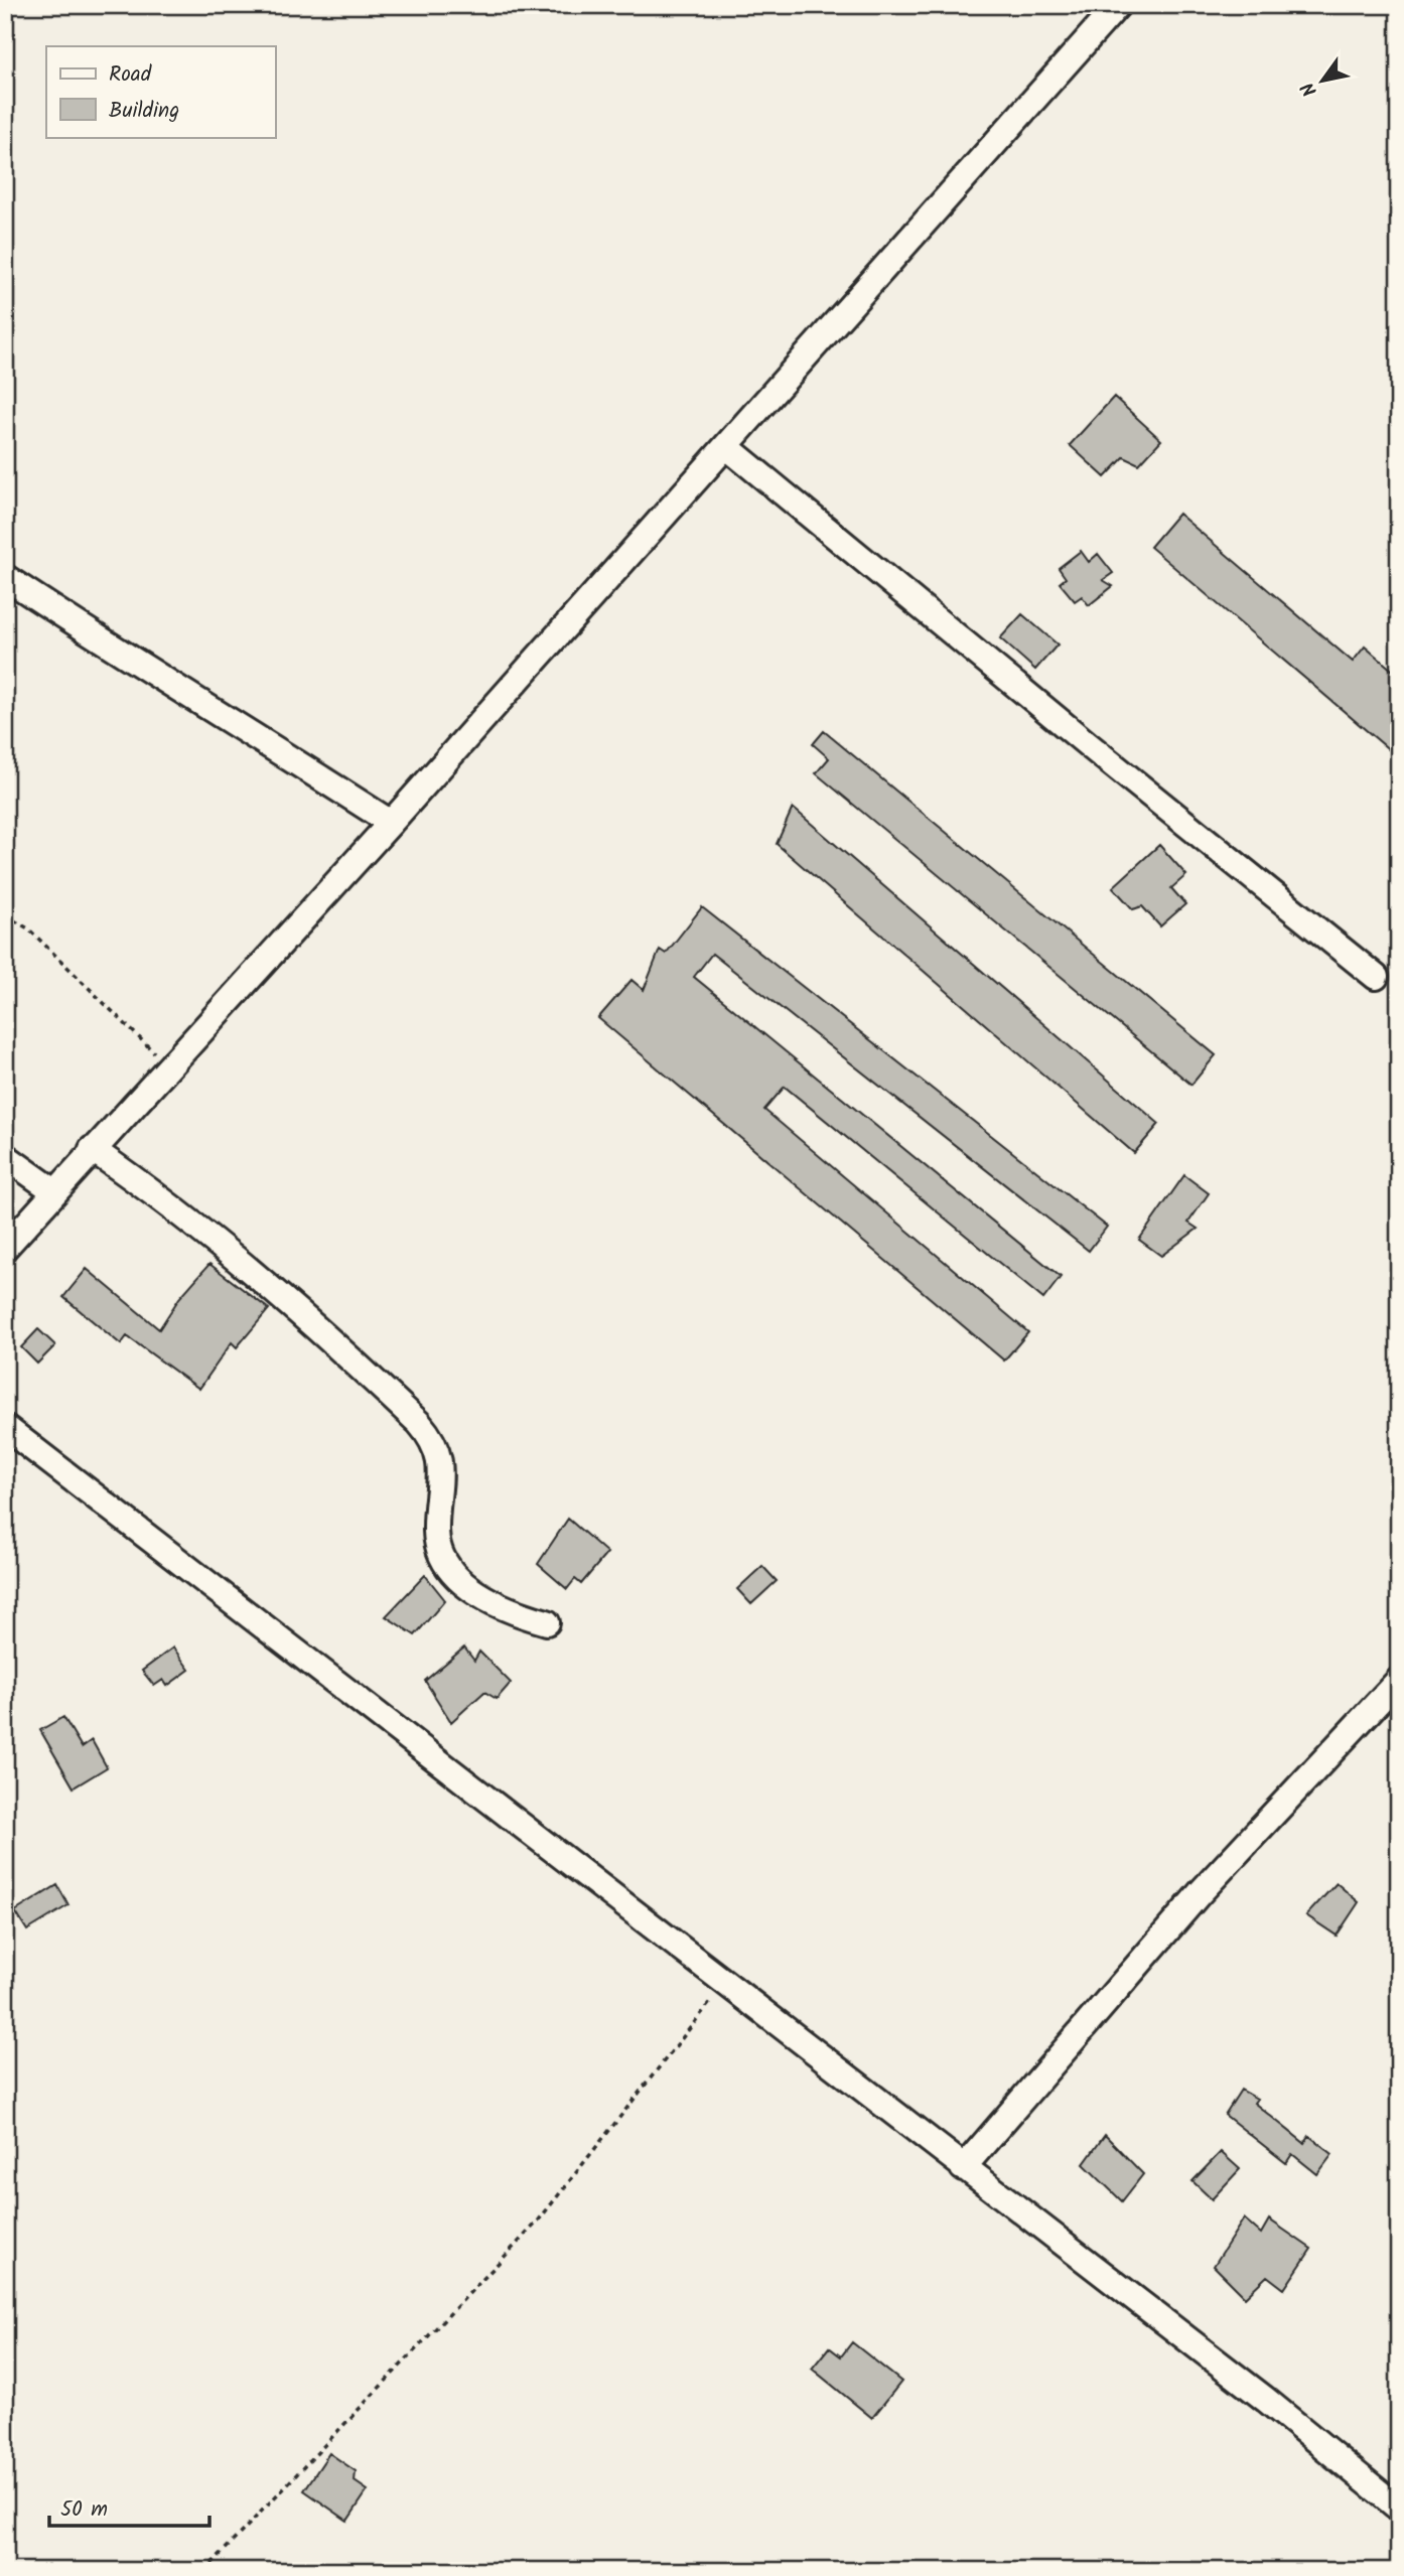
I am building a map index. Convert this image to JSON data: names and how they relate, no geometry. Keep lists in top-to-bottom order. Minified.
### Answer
{"legend":["Road","Building"],"scale_bar":"50 m","north":"bottom left"}
